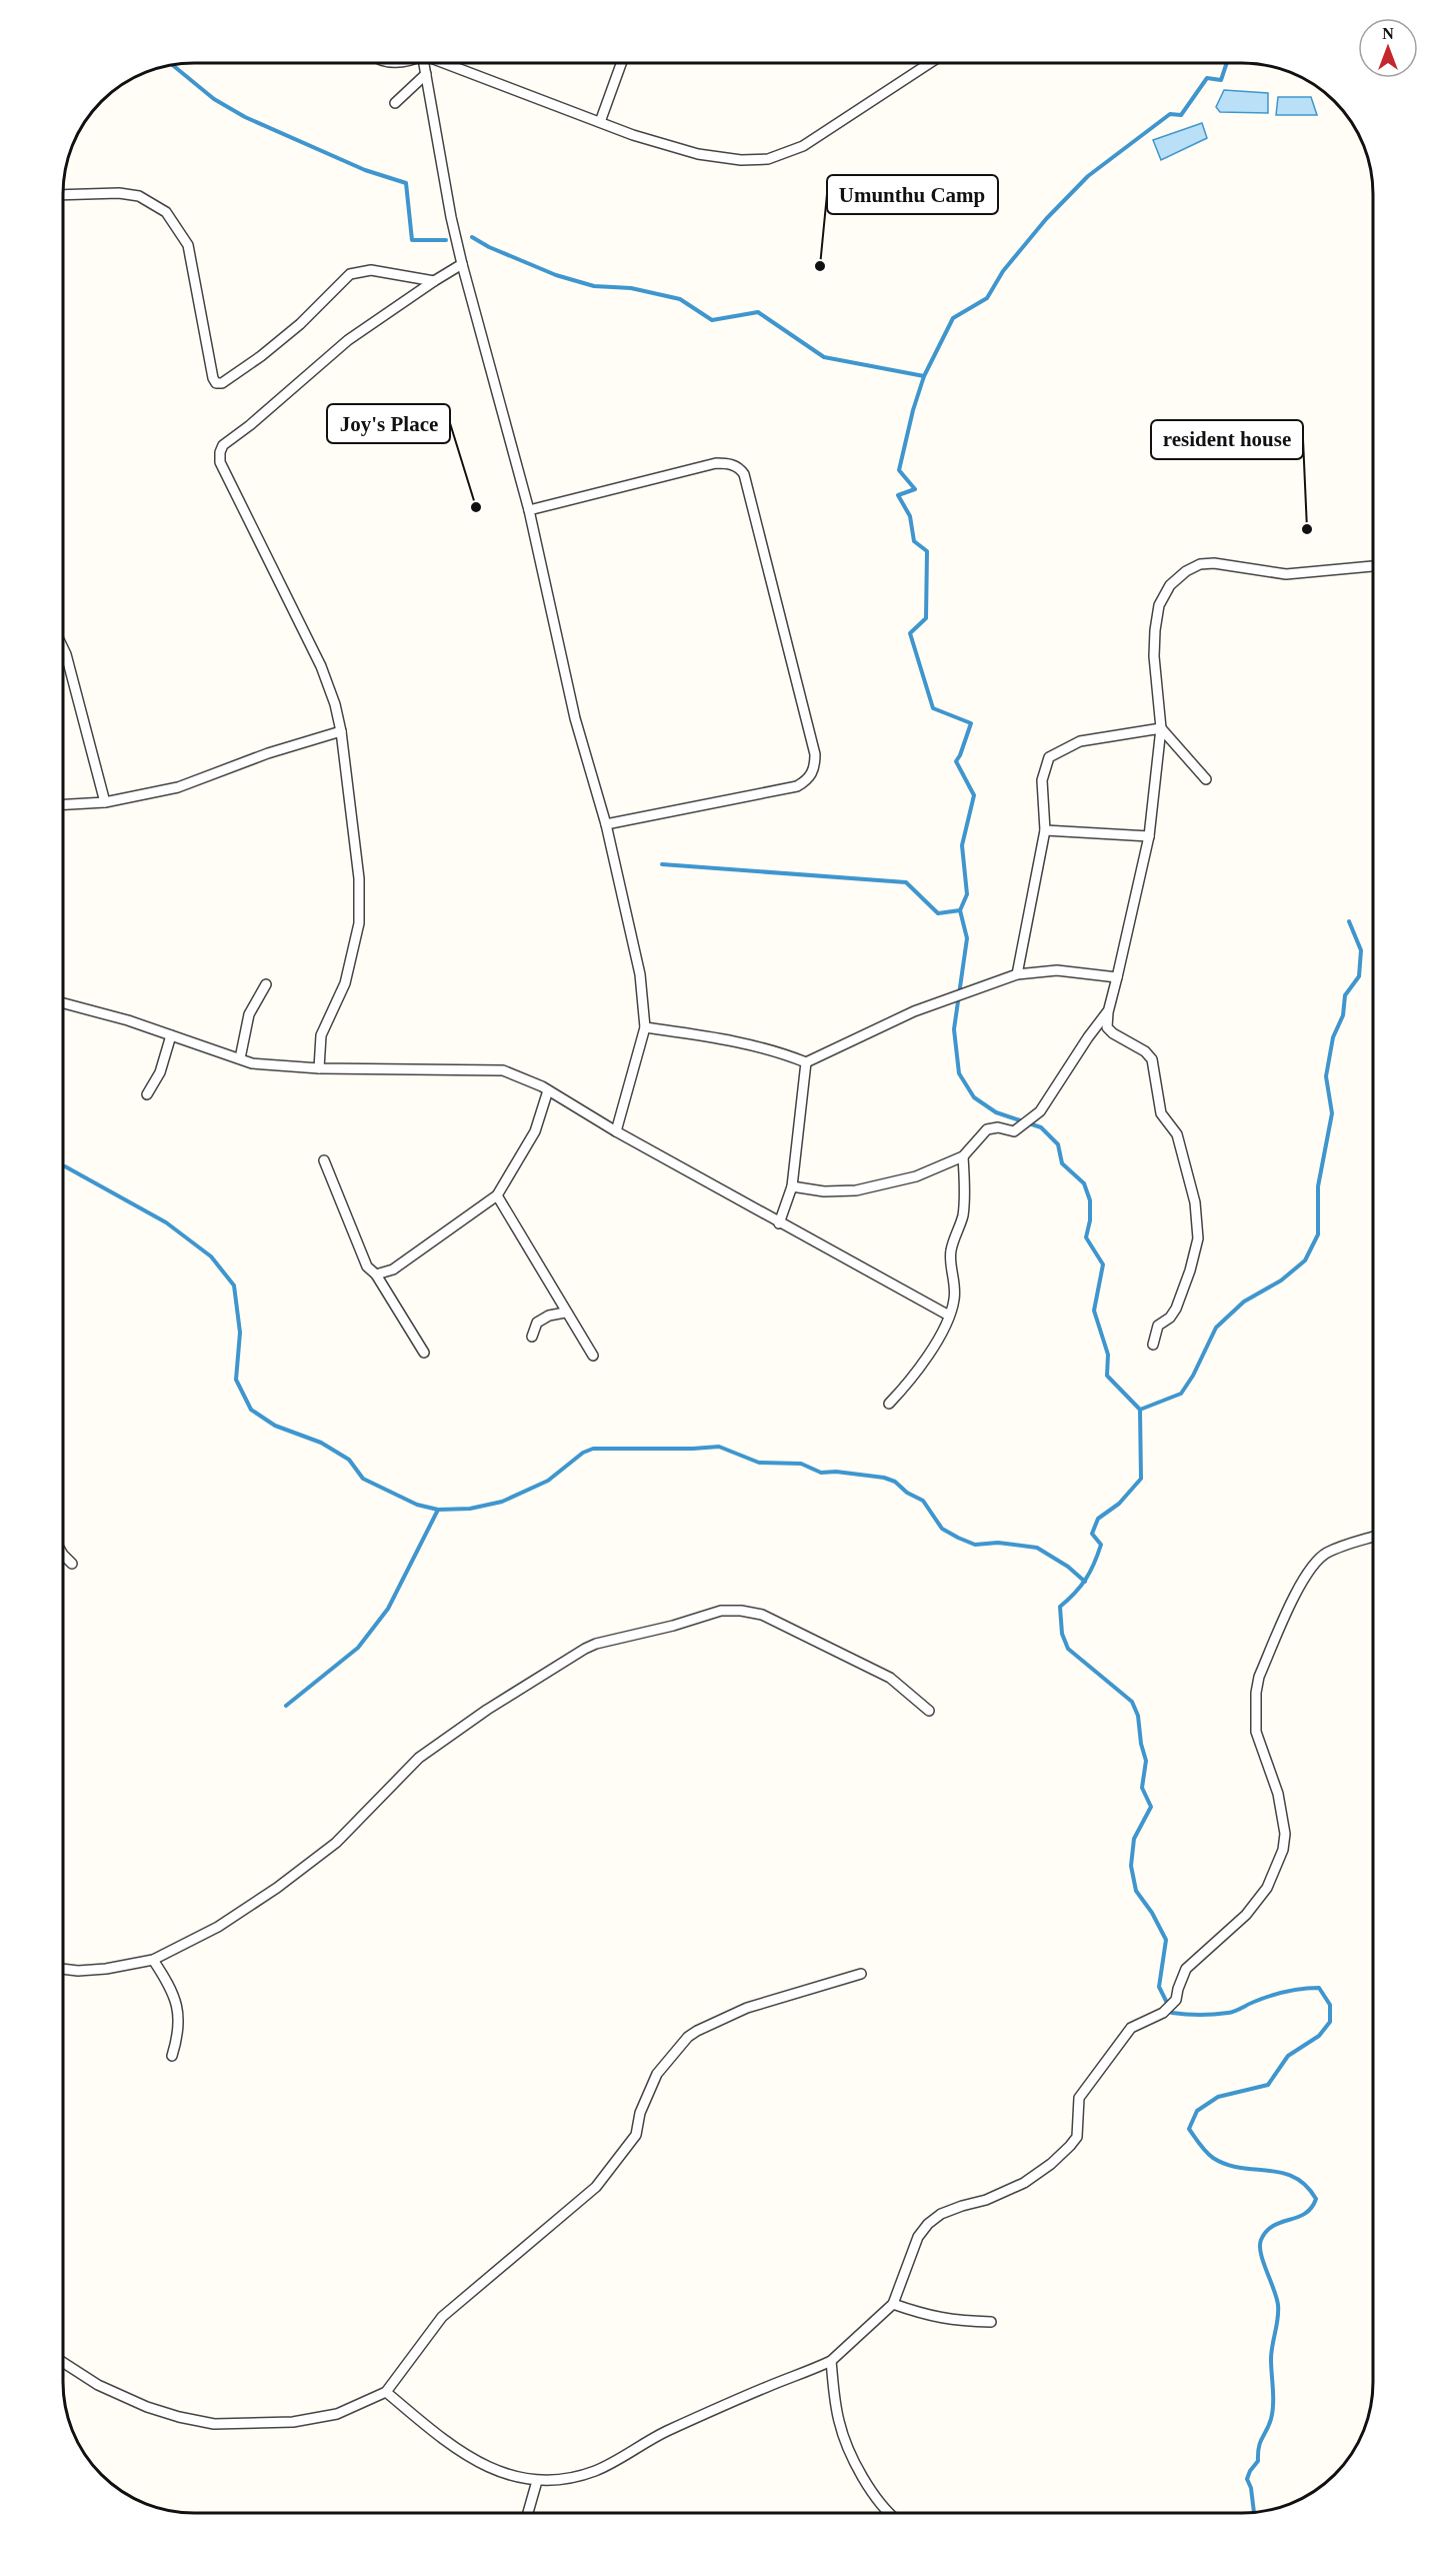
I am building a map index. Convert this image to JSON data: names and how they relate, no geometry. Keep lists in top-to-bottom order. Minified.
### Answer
{"places":["Umunthu Camp","Joy's Place","resident house"],"north":"top"}
